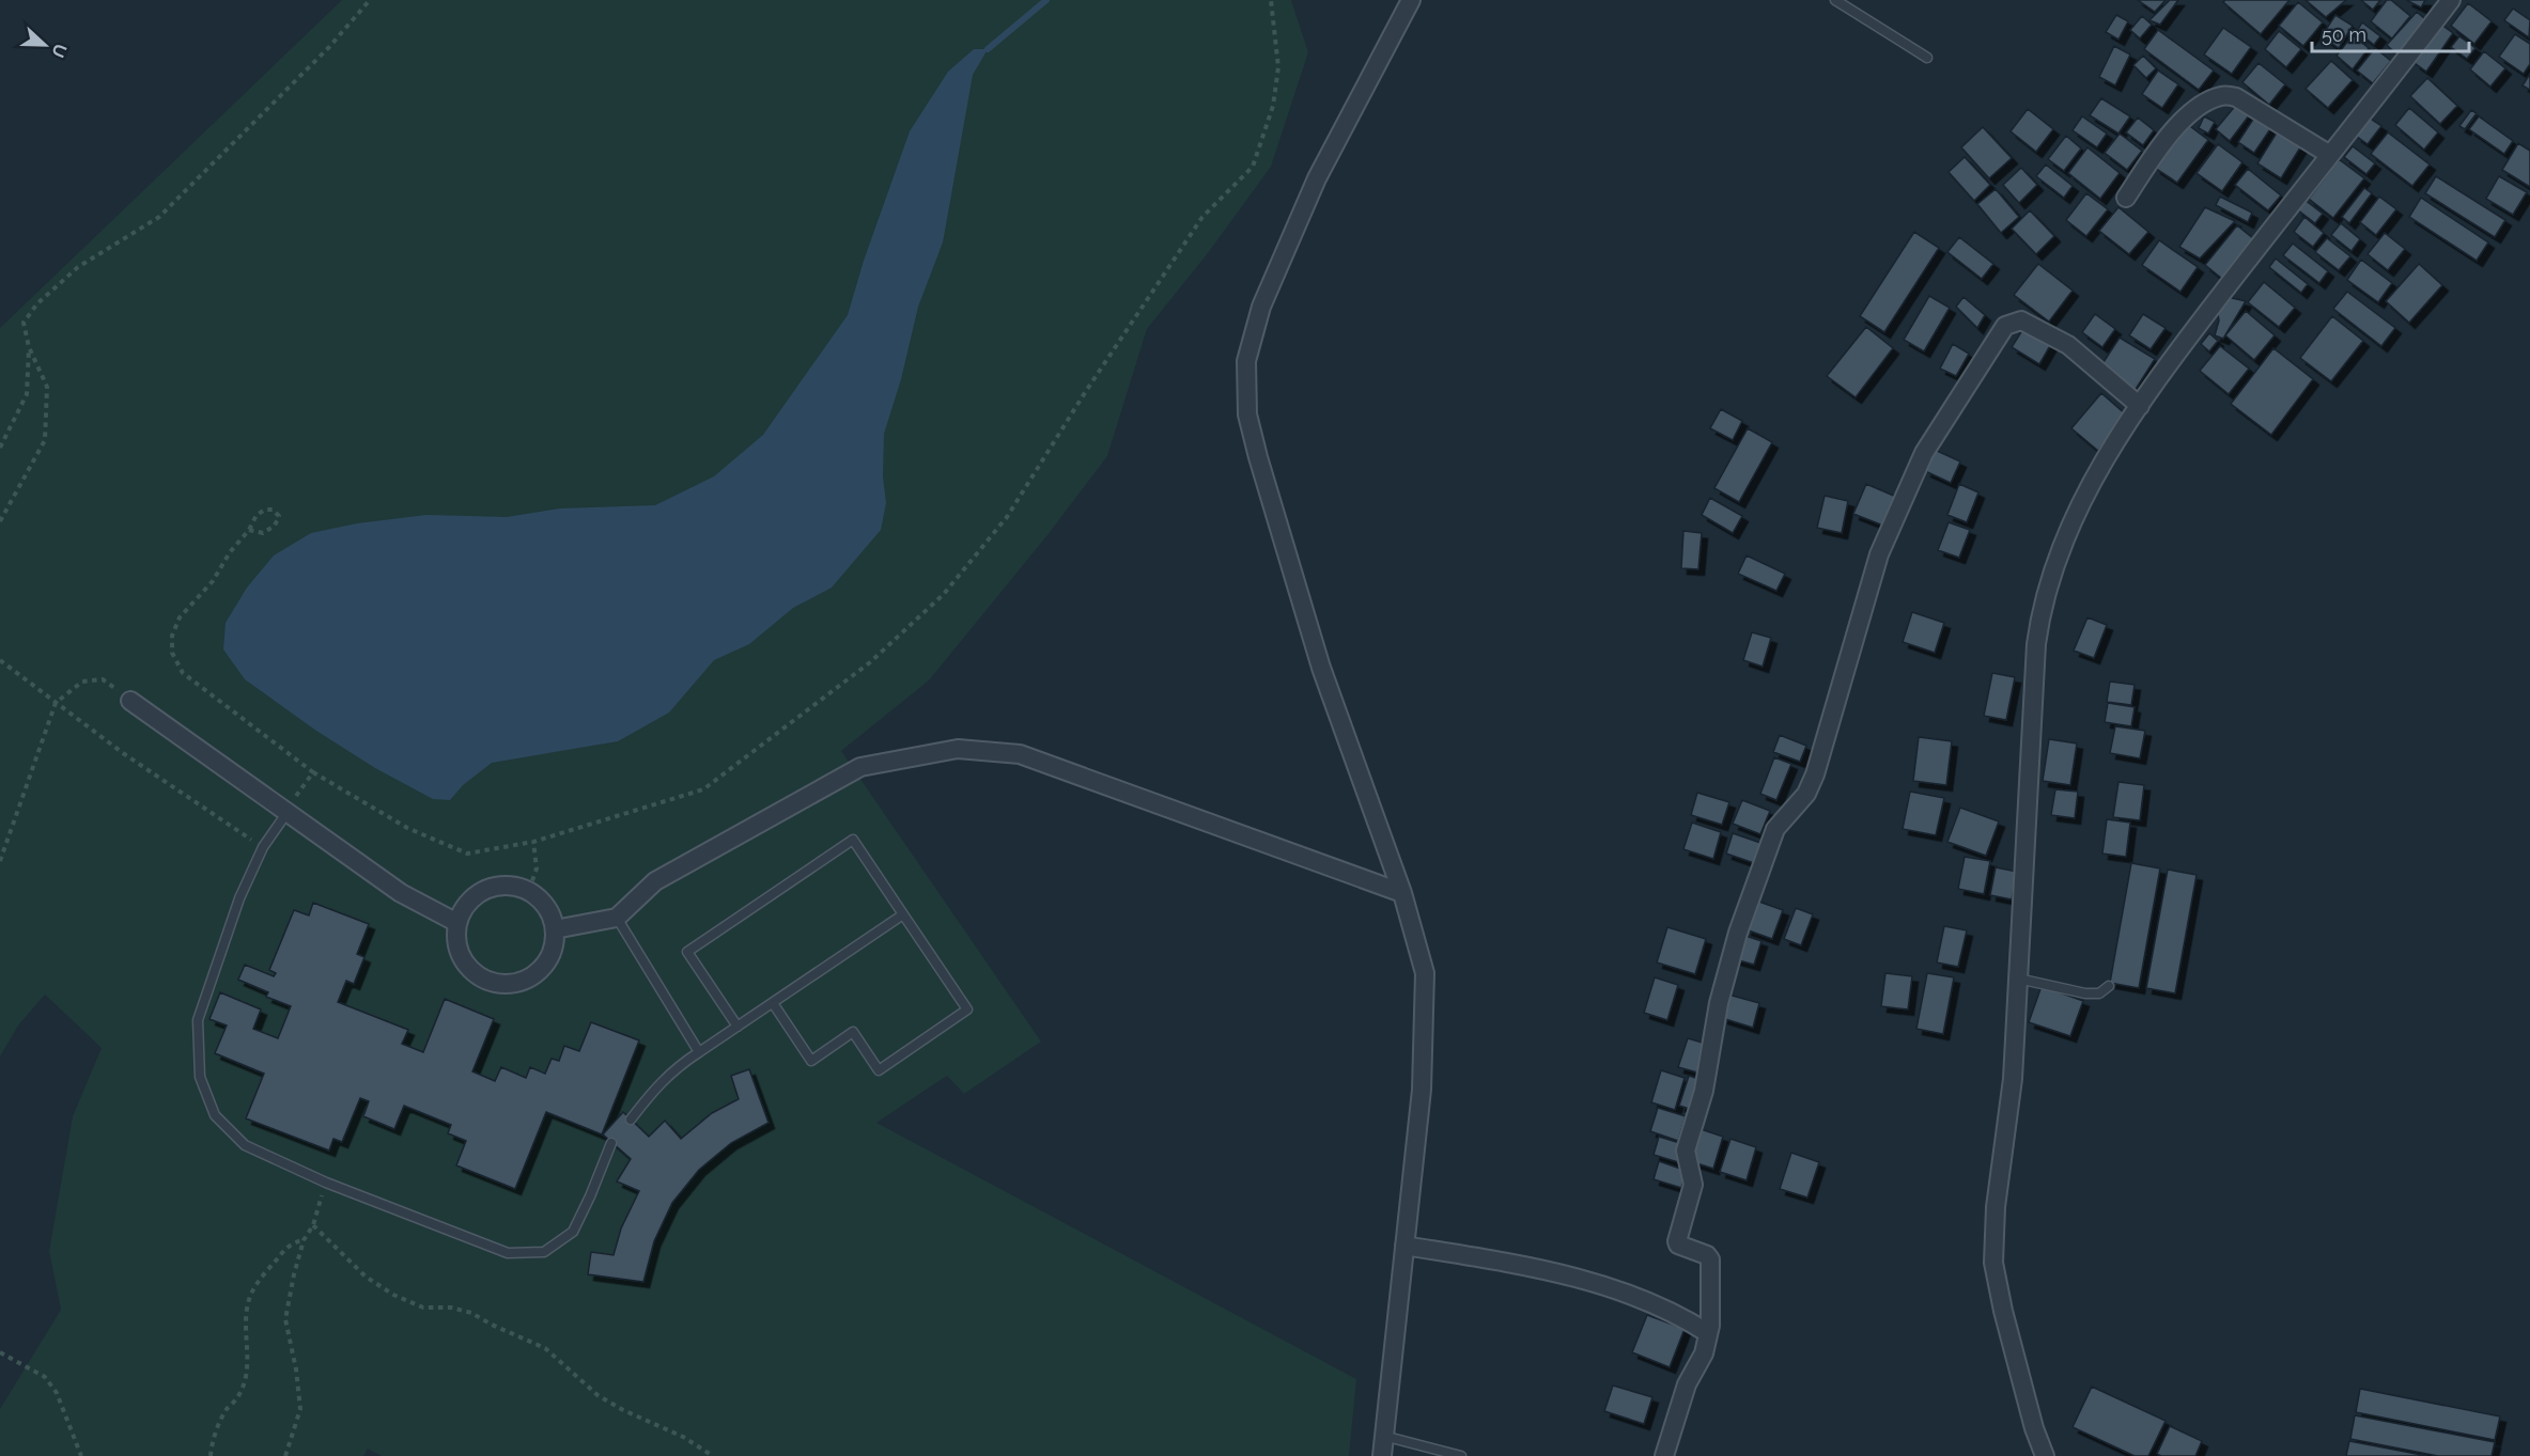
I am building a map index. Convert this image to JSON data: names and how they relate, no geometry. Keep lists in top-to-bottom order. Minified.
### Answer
{"scale_bar":"50 m","north":"right"}
